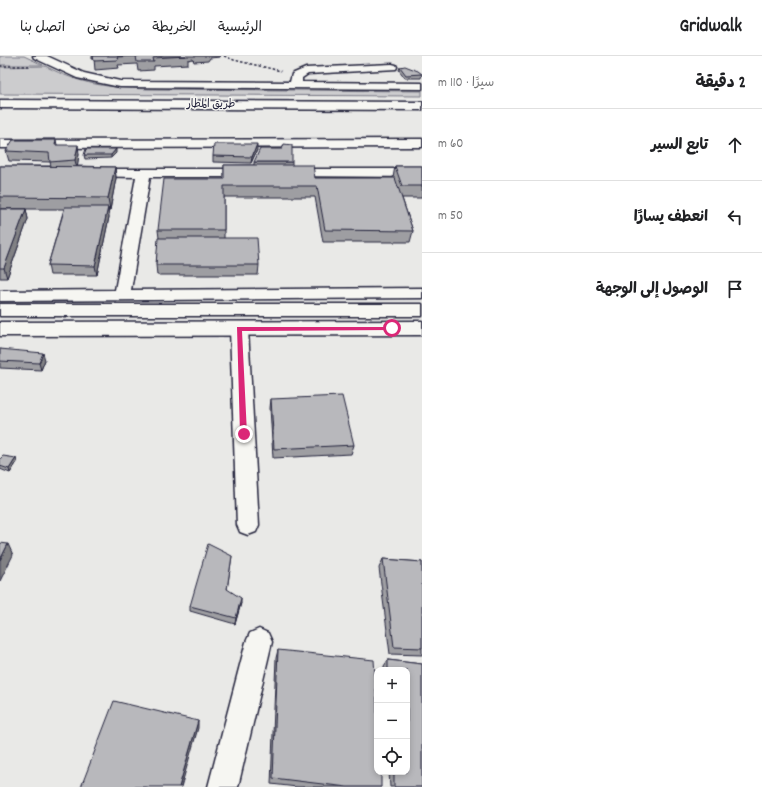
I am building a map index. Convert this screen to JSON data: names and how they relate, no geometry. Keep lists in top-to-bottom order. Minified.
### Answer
{"streets":{"main road":["طريق المطار"]},"page":{"header":"Gridwalk","nav":["الرئيسية","الخريطة","من نحن","اتصل بنا"],"heading":["2 دقيقة","سيرًا · 110 m"],"list":[["تابع السير","60 m"],["انعطف يسارًا","50 m"],"الوصول إلى الوجهة"],"map_buttons":["+","−"]}}
